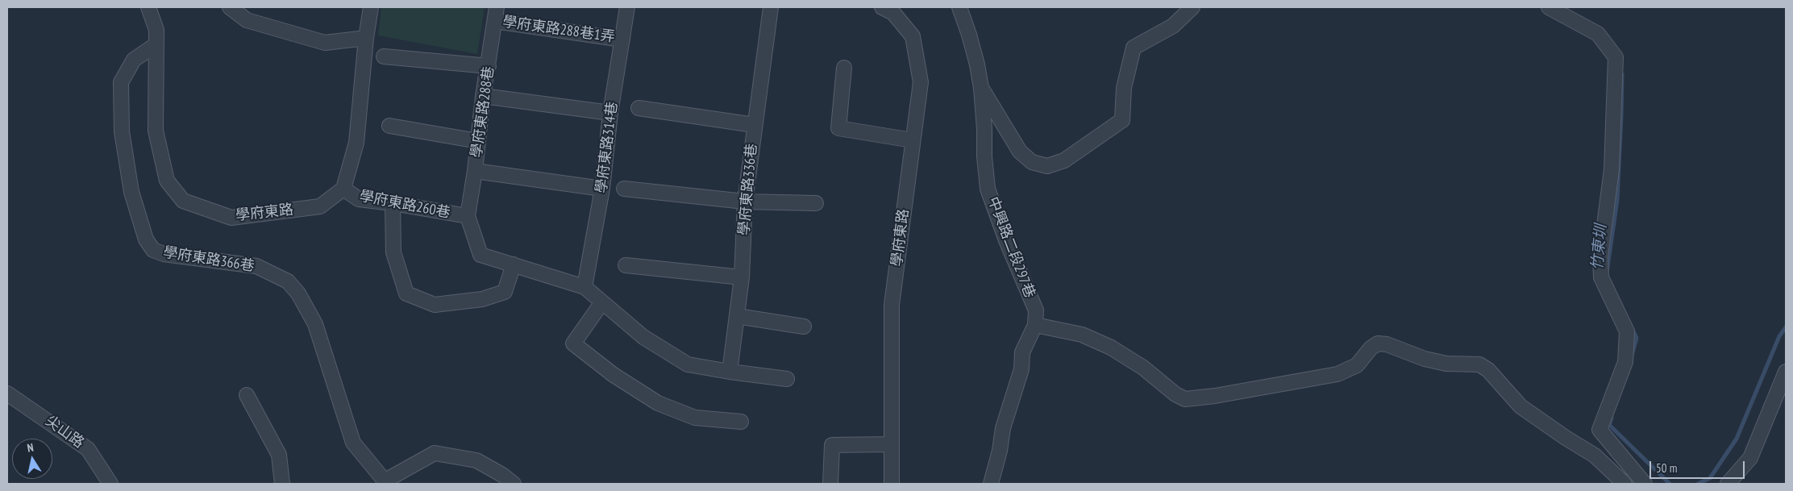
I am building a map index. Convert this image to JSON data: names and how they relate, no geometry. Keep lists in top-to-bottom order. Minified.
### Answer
{"streets":{"street":["學府東路288巷1弄","學府東路288巷","學府東路314巷","學府東路336巷","學府東路260巷","學府東路","中興路二段297巷","學府東路366巷","尖山路"]},"crossings":[["學府東路288巷1弄","學府東路288巷"],["學府東路288巷1弄","學府東路314巷"],["學府東路288巷","學府東路260巷"],["學府東路260巷","學府東路"],["學府東路","學府東路366巷"]],"water":["竹東圳"],"scale_bar":"50 m","north":"top"}
